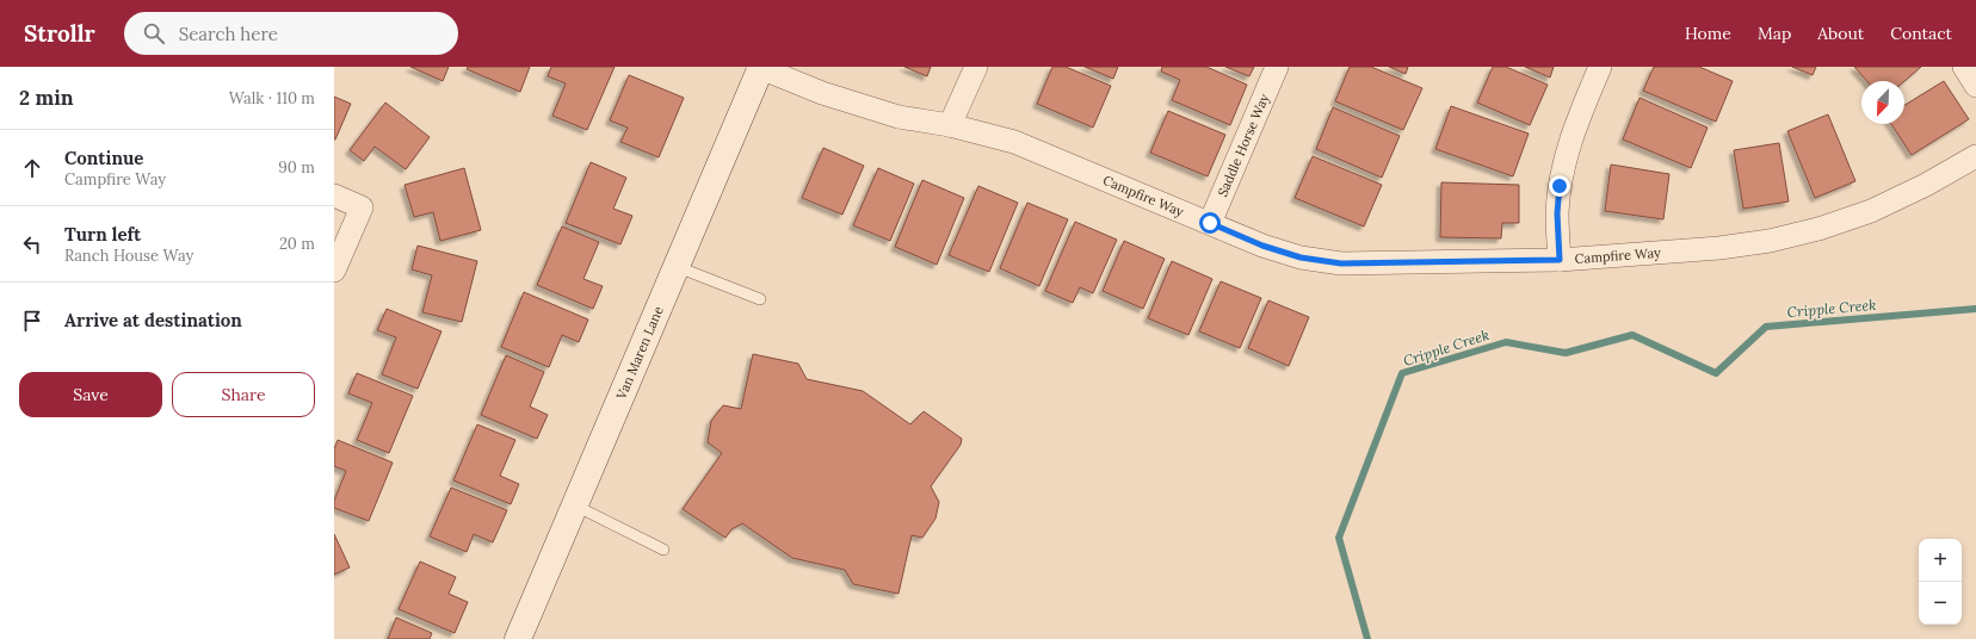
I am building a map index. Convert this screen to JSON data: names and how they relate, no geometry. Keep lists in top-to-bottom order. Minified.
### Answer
{"streets":{"main road":["Van Maren Lane"],"street":["Saddle Horse Way","Campfire Way"]},"crossings":[["Saddle Horse Way","Campfire Way"],["Campfire Way","Van Maren Lane"]],"water":["Cripple Creek"],"north":"bottom left","page":{"header":"Strollr","search":"Search here","nav":["Home","Map","About","Contact"],"heading":["2 min","Walk · 110 m"],"list":[["Continue","Campfire Way","90 m"],["Turn left","Ranch House Way","20 m"],"Arrive at destination"],"buttons":["Save","Share"],"map_buttons":["+","−"]}}
